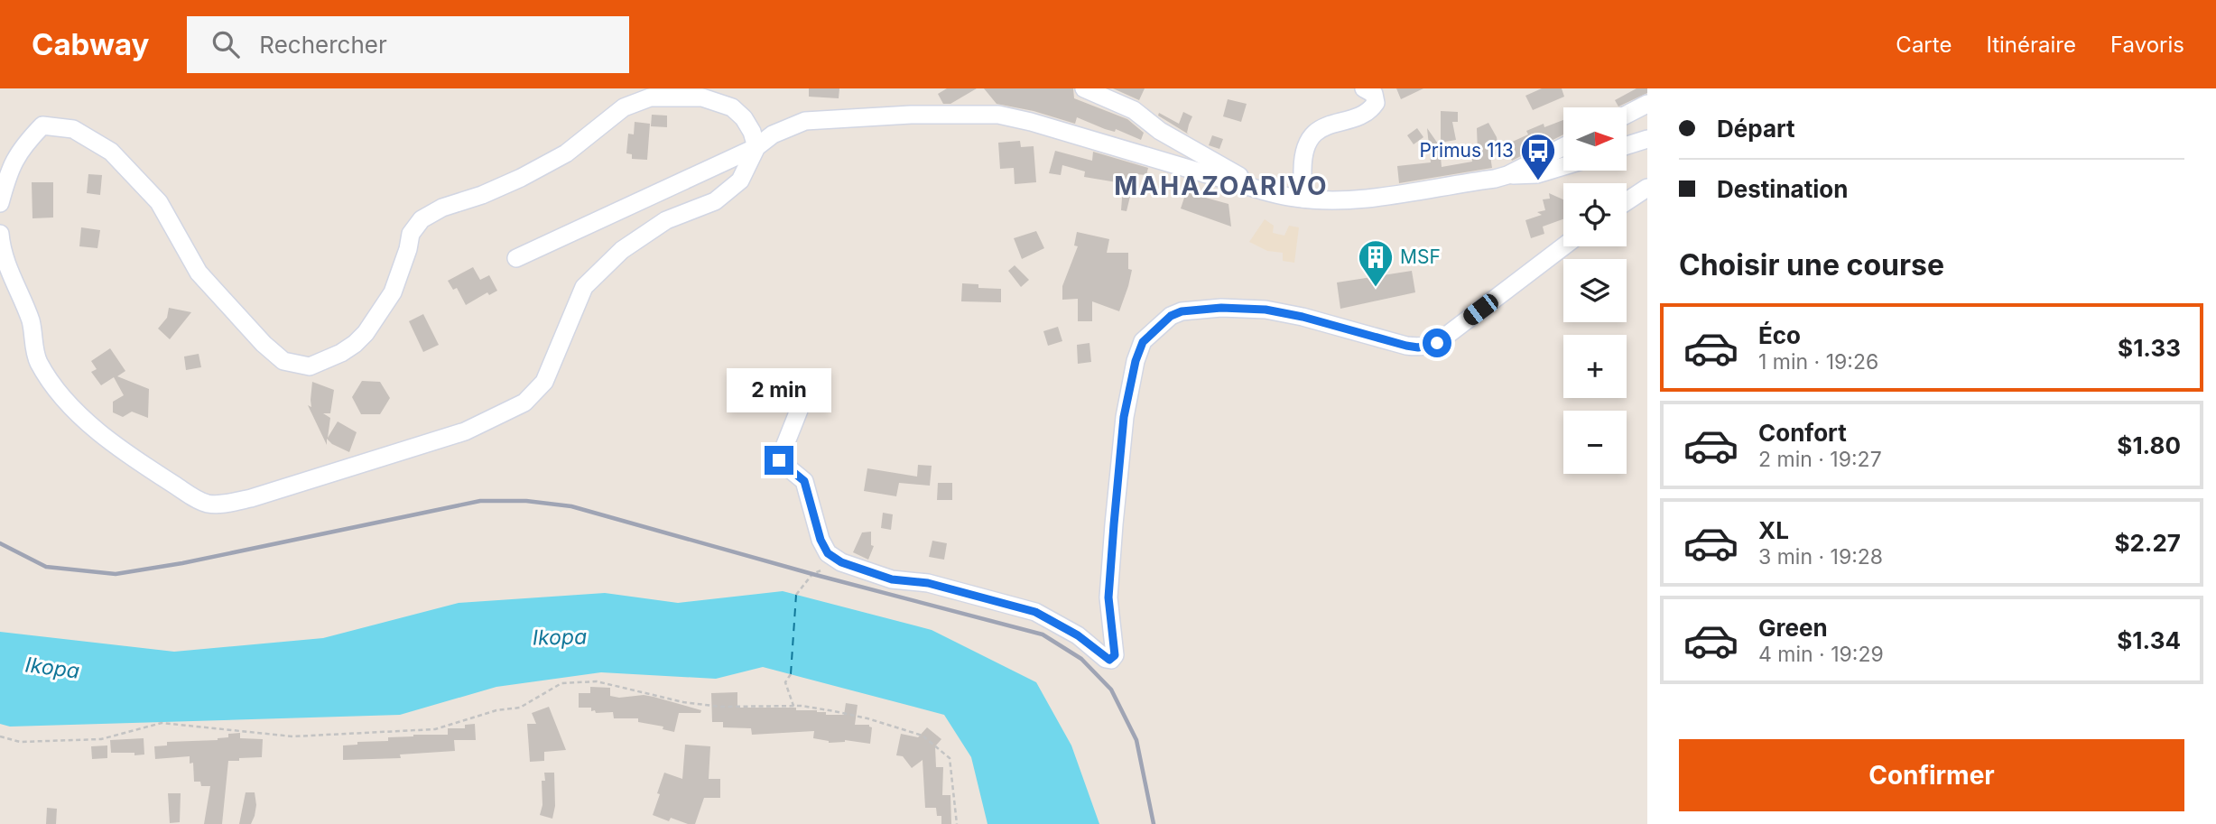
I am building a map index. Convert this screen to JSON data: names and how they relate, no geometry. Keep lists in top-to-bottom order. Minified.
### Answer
{"districts":["MAHAZOARIVO"],"water":["Ikopa"],"places":{"bus stop":["Primus 113"],"building":["MSF"]},"north":"right","page":{"header":"Cabway","search":"Rechercher","nav":["Carte","Itinéraire","Favoris"],"banner":["Départ","Destination"],"map_buttons":["+","−"],"heading":"Choisir une course","list":[{"name":"Éco","note":"1 min · 19:26","value":"$1.33"},{"name":"Confort","note":"2 min · 19:27","value":"$1.80"},{"name":"XL","note":"3 min · 19:28","value":"$2.27"},{"name":"Green","note":"4 min · 19:29","value":"$1.34"}],"bubble":"2 min","buttons":"Confirmer"}}
